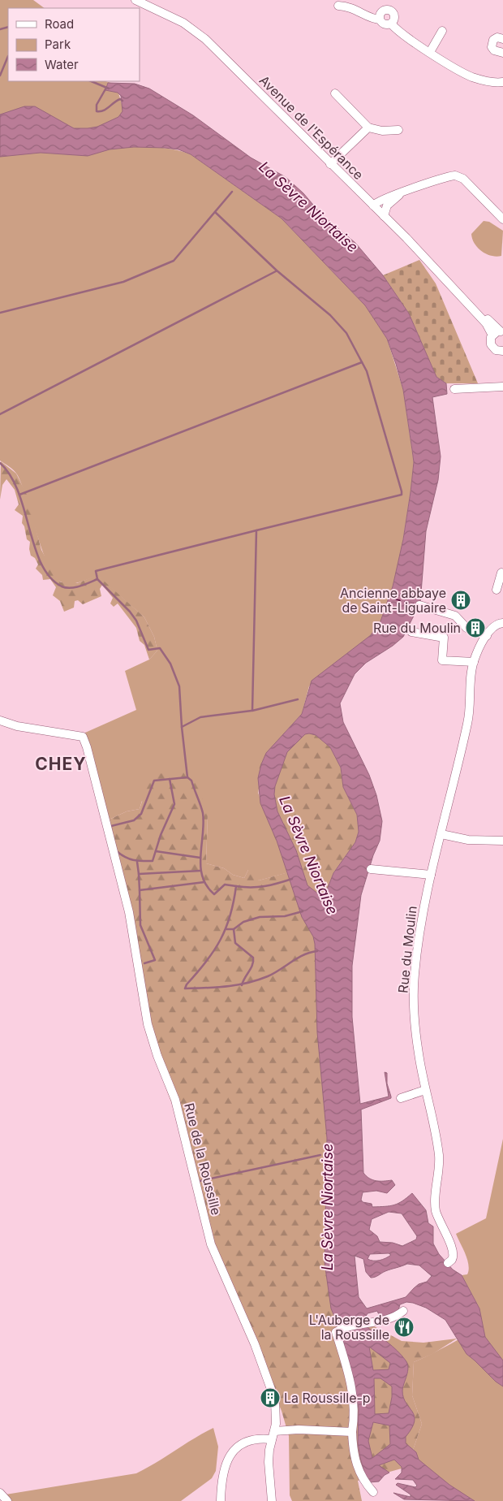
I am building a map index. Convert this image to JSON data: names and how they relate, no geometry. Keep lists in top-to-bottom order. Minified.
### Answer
{"streets":{"street":["Avenue de l'Espérance","Rue du Moulin","Rue de la Roussille"]},"districts":["CHEY"],"water":["La Sèvre Niortaise"],"places":{"building":["Ancienne abbaye de Saint-Liguaire","Rue du Moulin","La Roussille-p"],"restaurant":["L'Auberge de la Roussille"]},"legend":["Road","Park","Water"]}
